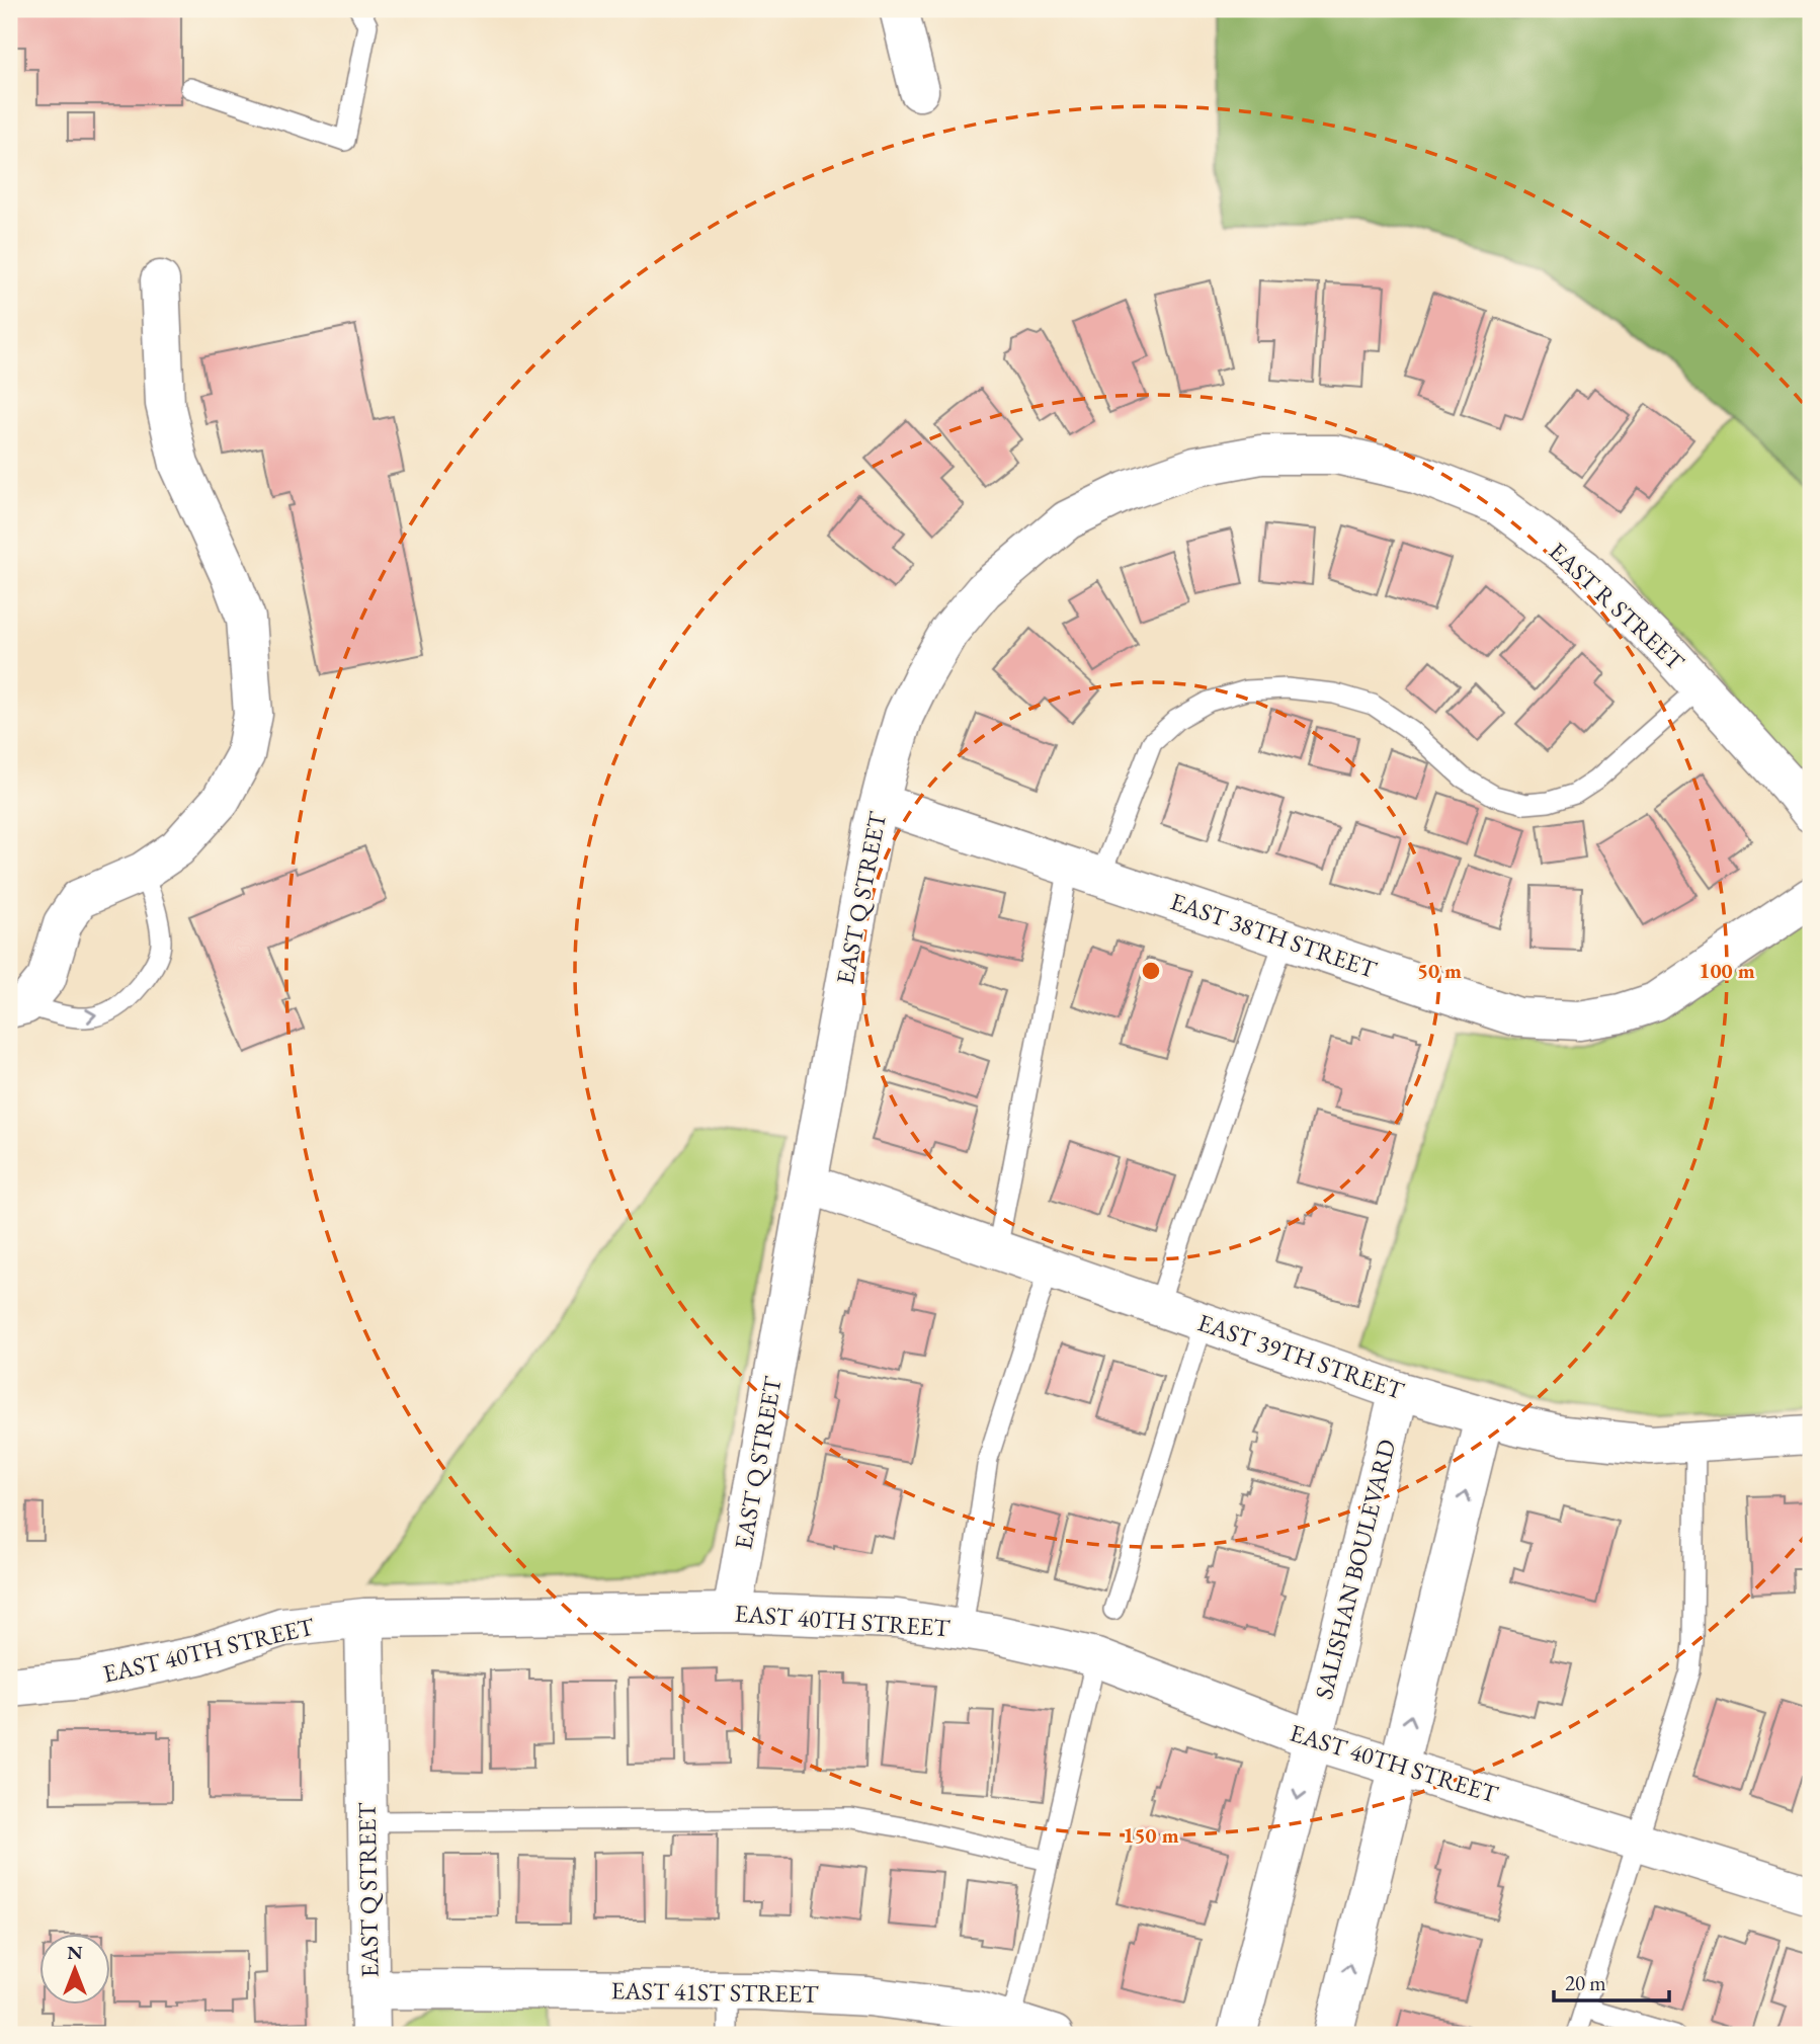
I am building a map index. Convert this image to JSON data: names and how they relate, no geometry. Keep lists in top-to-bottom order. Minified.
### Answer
{"streets":{"street":["EAST R STREET","EAST Q STREET","EAST 38TH STREET","EAST 39TH STREET","SALISHAN BOULEVARD","EAST 40TH STREET","EAST 41ST STREET"]},"crossings":[["EAST R STREET","EAST Q STREET"],["EAST Q STREET","EAST 38TH STREET"],["EAST Q STREET","EAST 39TH STREET"],["EAST Q STREET","EAST 40TH STREET"],["EAST Q STREET","EAST 41ST STREET"],["EAST 39TH STREET","SALISHAN BOULEVARD"],["SALISHAN BOULEVARD","EAST 40TH STREET"]],"scale_bar":"20 m","north":"top","rings":["50 m","100 m","150 m"]}
